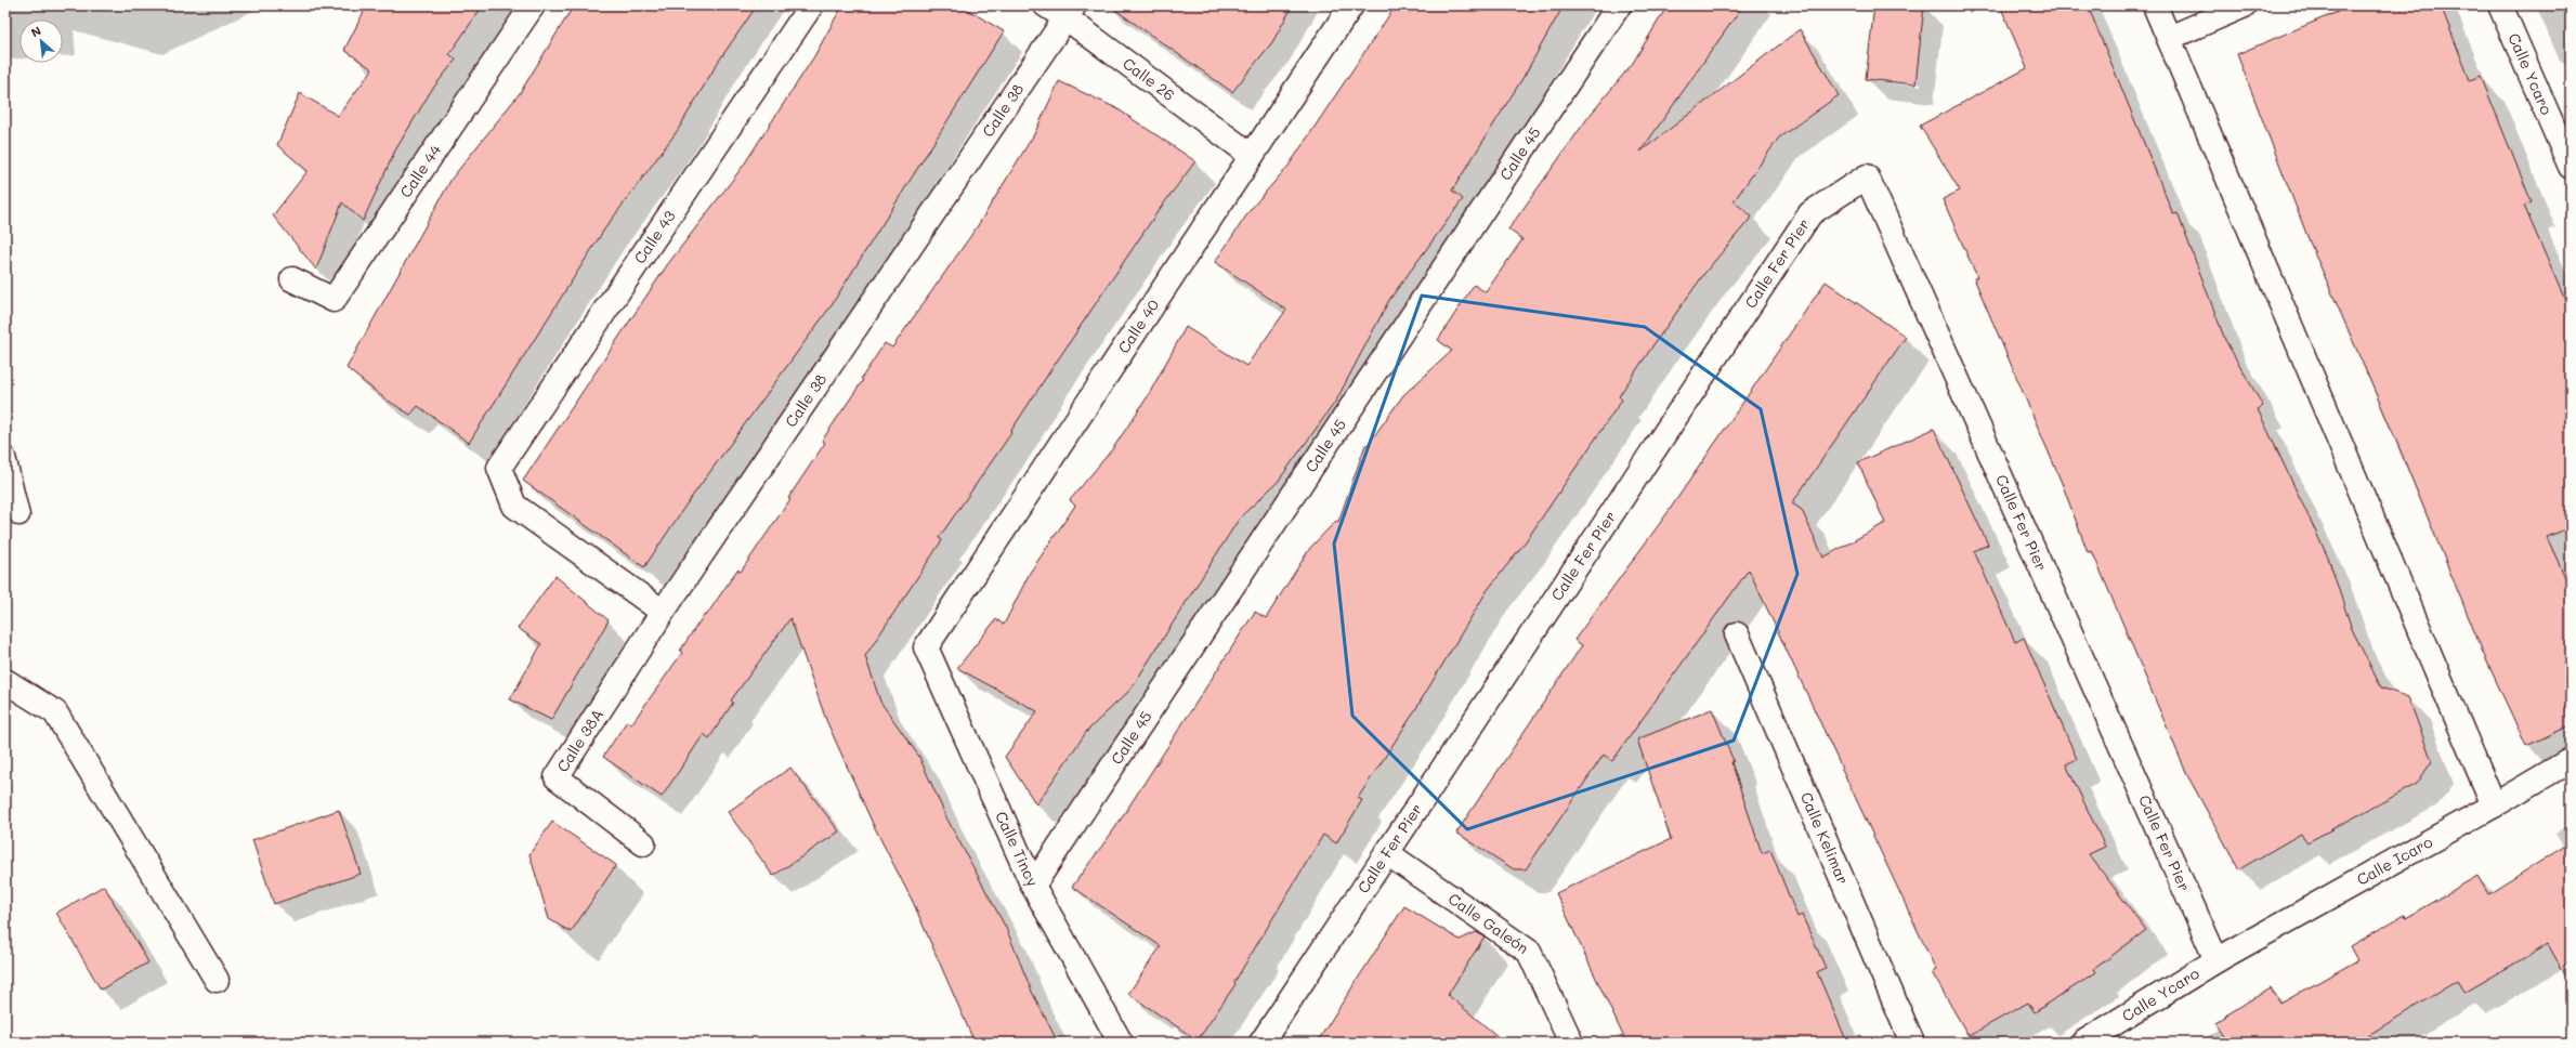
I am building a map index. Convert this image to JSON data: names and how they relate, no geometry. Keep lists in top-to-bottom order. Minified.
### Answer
{"streets":{"street":["Calle Ycaro","Calle 26","Calle 38","Calle 45","Calle 44","Calle 43","Calle Fer Pier","Calle 40","Calle 38A","Calle Kelimar","Calle Tincy","Calle Icaro","Calle Galeón"]},"crossings":[["Calle Ycaro","Calle Fer Pier"],["Calle Ycaro","Calle Icaro"],["Calle 26","Calle 38"],["Calle 26","Calle 40"],["Calle 38","Calle 43"],["Calle 38","Calle 38A"],["Calle 45","Calle Tincy"],["Calle 43","Calle 38A"],["Calle Fer Pier","Calle Icaro"],["Calle Fer Pier","Calle Galeón"],["Calle 40","Calle Tincy"]],"north":"top left"}
